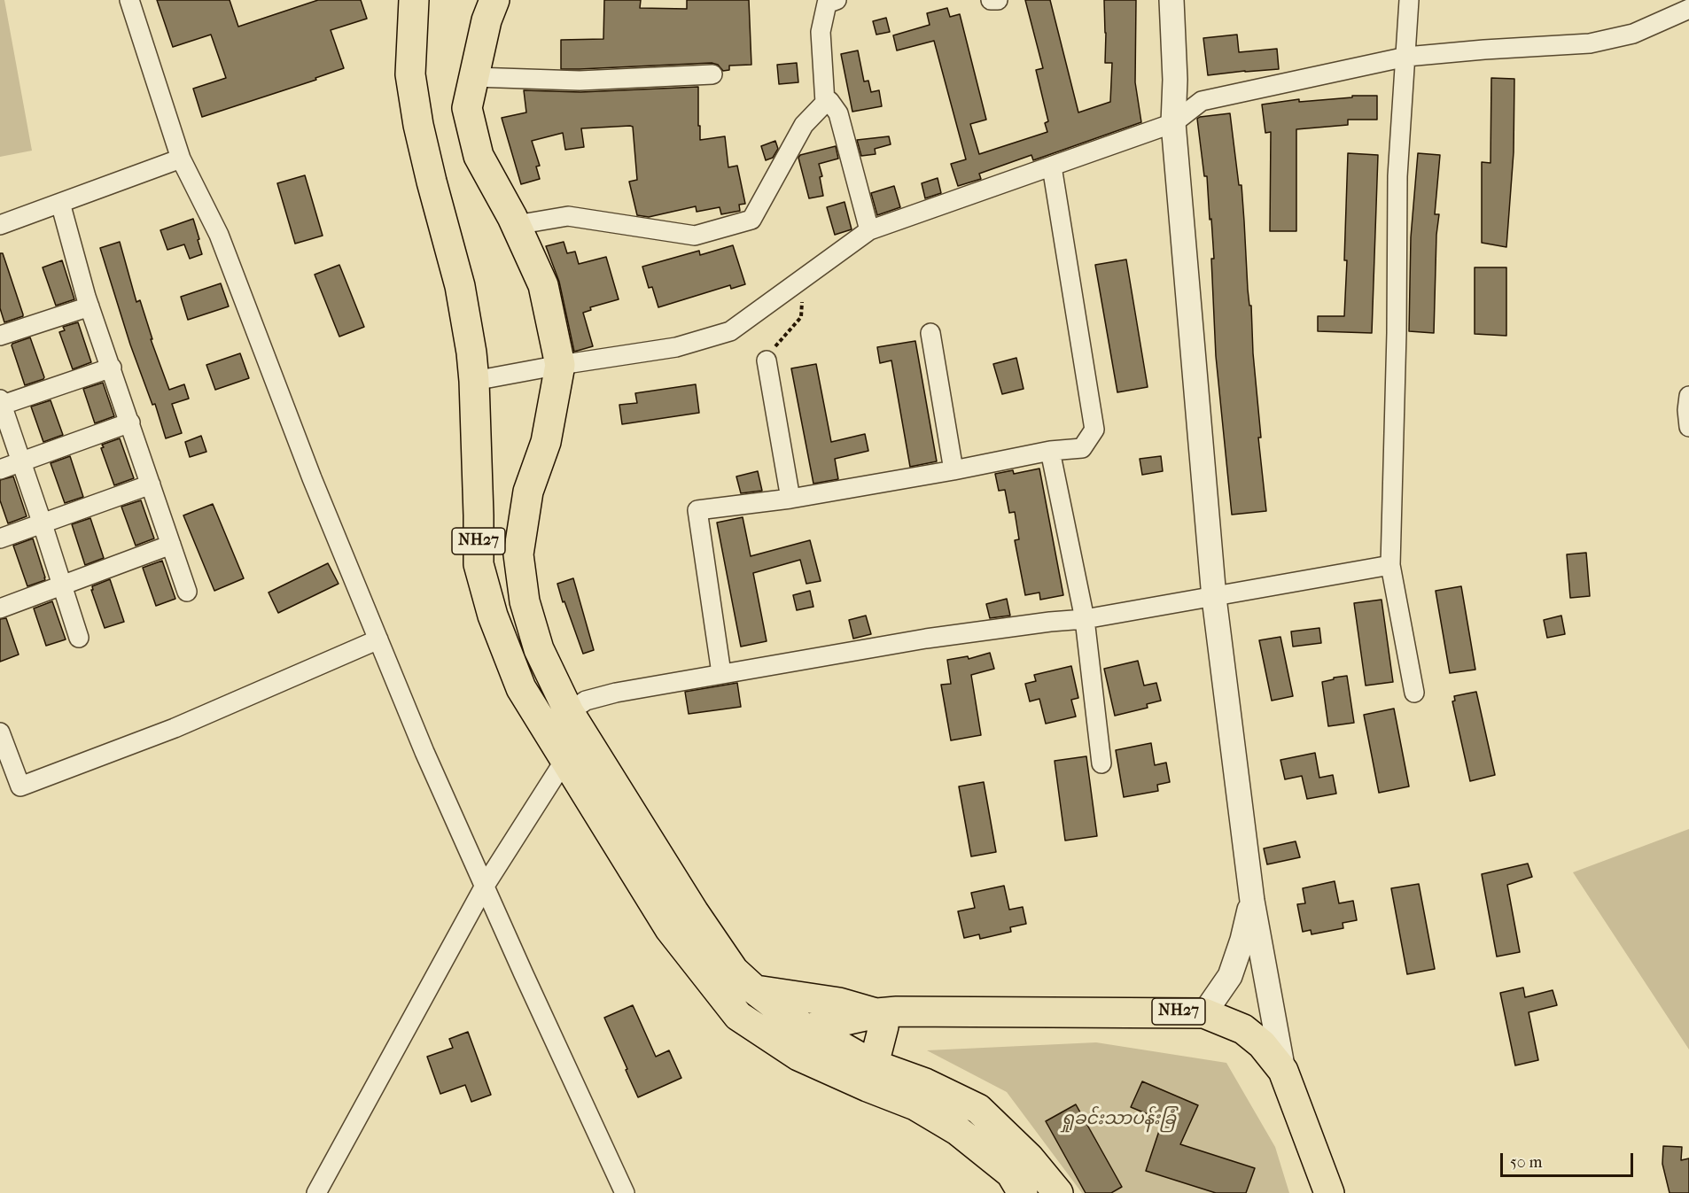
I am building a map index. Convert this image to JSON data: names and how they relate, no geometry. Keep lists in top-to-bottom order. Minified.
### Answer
{"streets":{"highway":["NH27"]},"parks":["ရှုခင်းသာပန်းခြံ"],"scale_bar":"50 m"}
